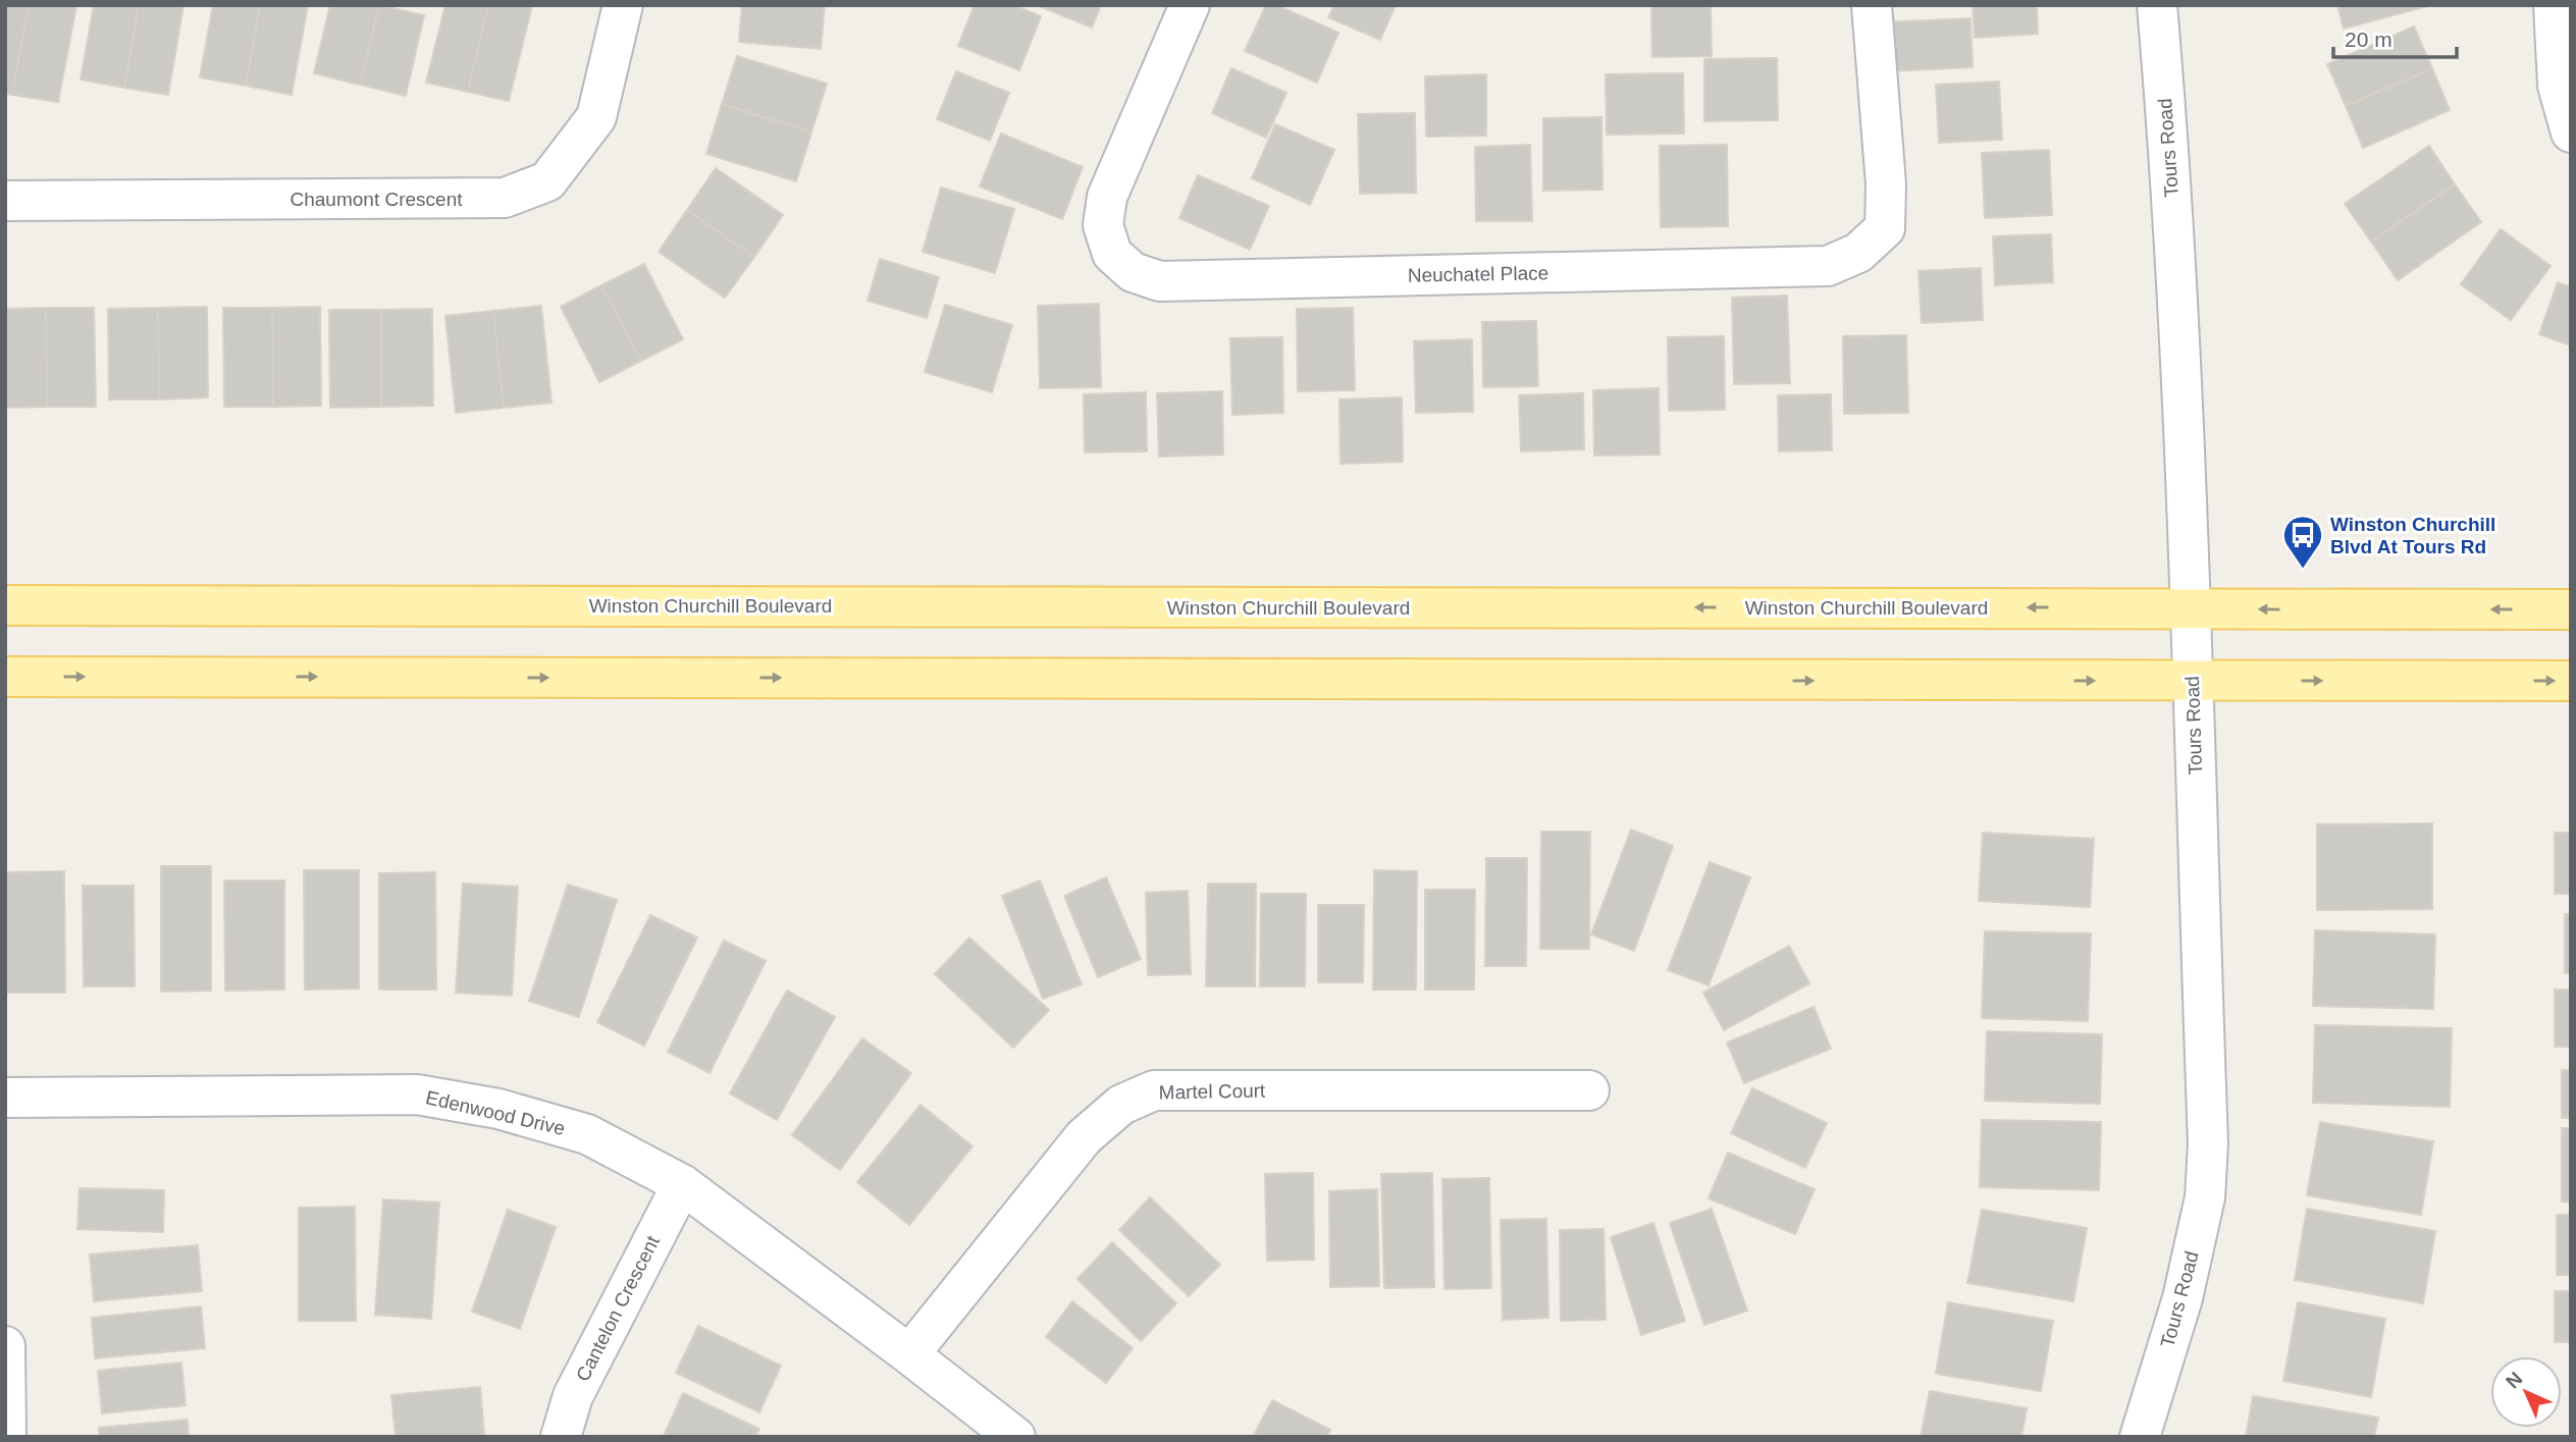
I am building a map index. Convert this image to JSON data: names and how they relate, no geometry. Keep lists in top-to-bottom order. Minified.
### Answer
{"streets":{"main road":["Winston Churchill Boulevard"],"street":["Tours Road","Chaumont Crescent","Neuchatel Place","Martel Court","Edenwood Drive","Cantelon Crescent"]},"crossings":[["Tours Road","Winston Churchill Boulevard"],["Martel Court","Edenwood Drive"],["Edenwood Drive","Cantelon Crescent"]],"places":{"bus stop":["Winston Churchill Blvd At Tours Rd"]},"scale_bar":"20 m","north":"top left"}
